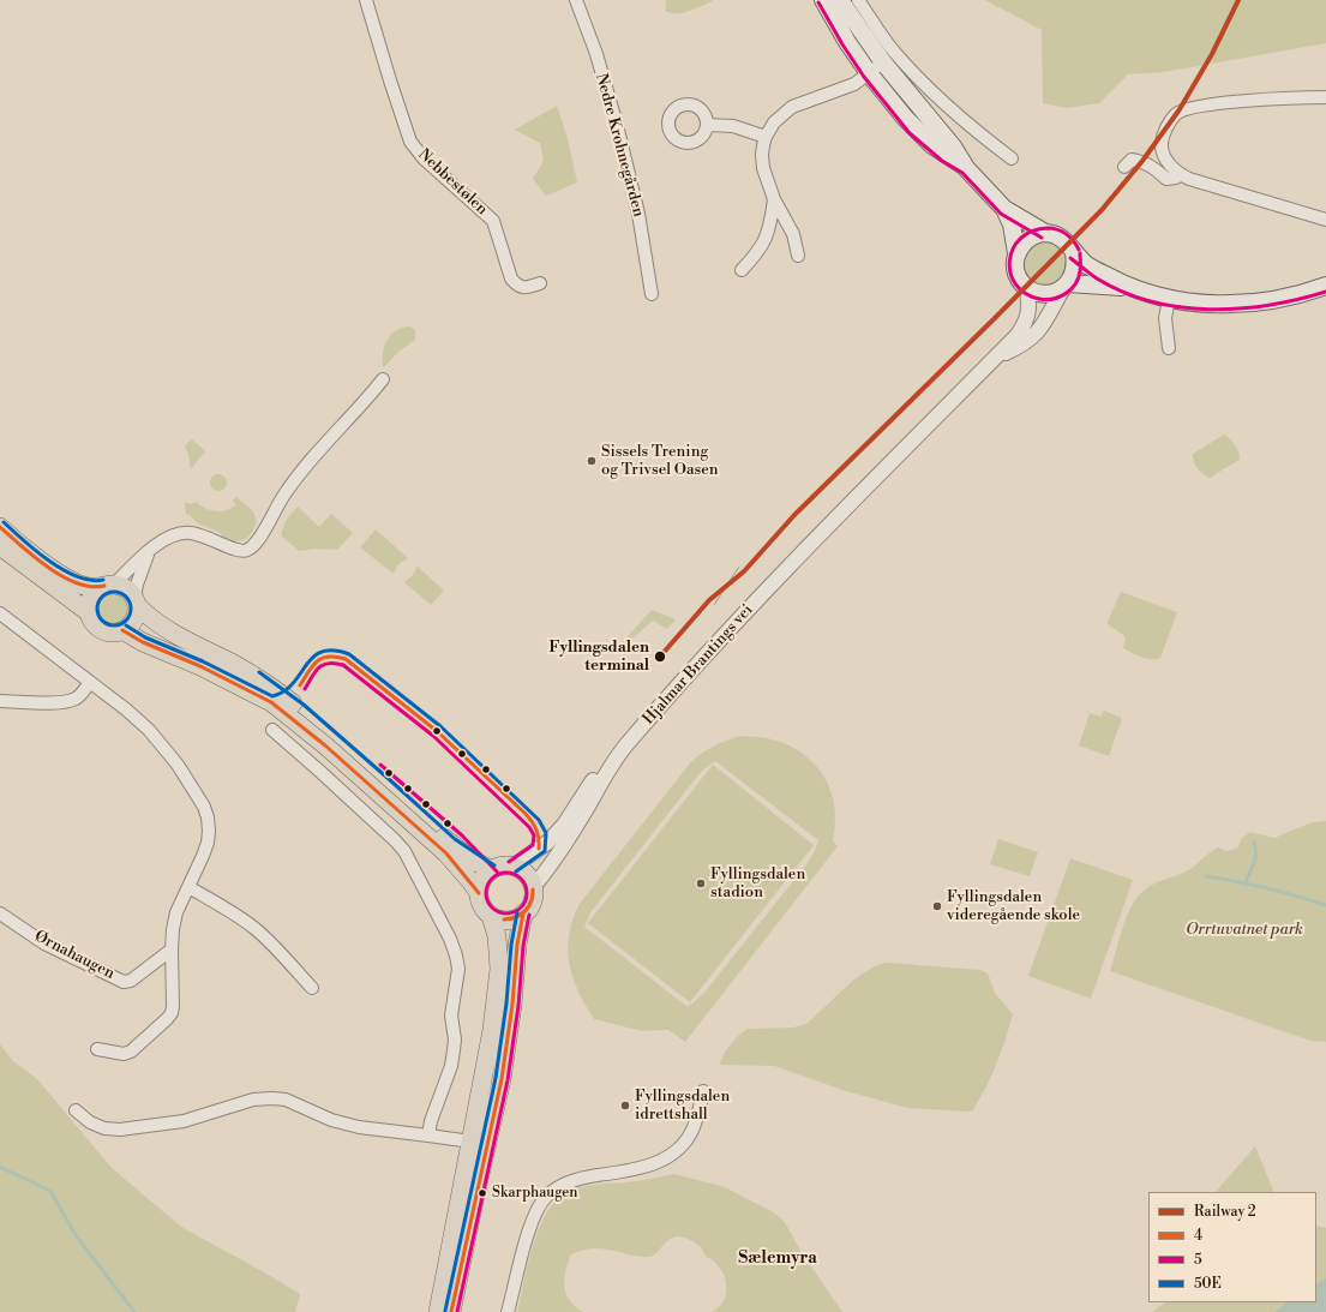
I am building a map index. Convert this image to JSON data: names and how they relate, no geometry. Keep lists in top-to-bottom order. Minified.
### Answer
{"streets":{"street":["Nedre Krohnegården","Nebbestølen","Hjalmar Brantings vei","Ørnahaugen"]},"districts":["Sælemyra"],"parks":["Orrtuvatnet park"],"places":["Sissels Trening og Trivsel Oasen","Fyllingsdalen terminal","Fyllingsdalen stadion","Fyllingsdalen videregående skole","Fyllingsdalen idrettshall","Skarphaugen"],"lines":["rail line 2","transit line 5","transit line 50E","transit line 4"],"legend":["Railway 2","4","5","50E"]}
